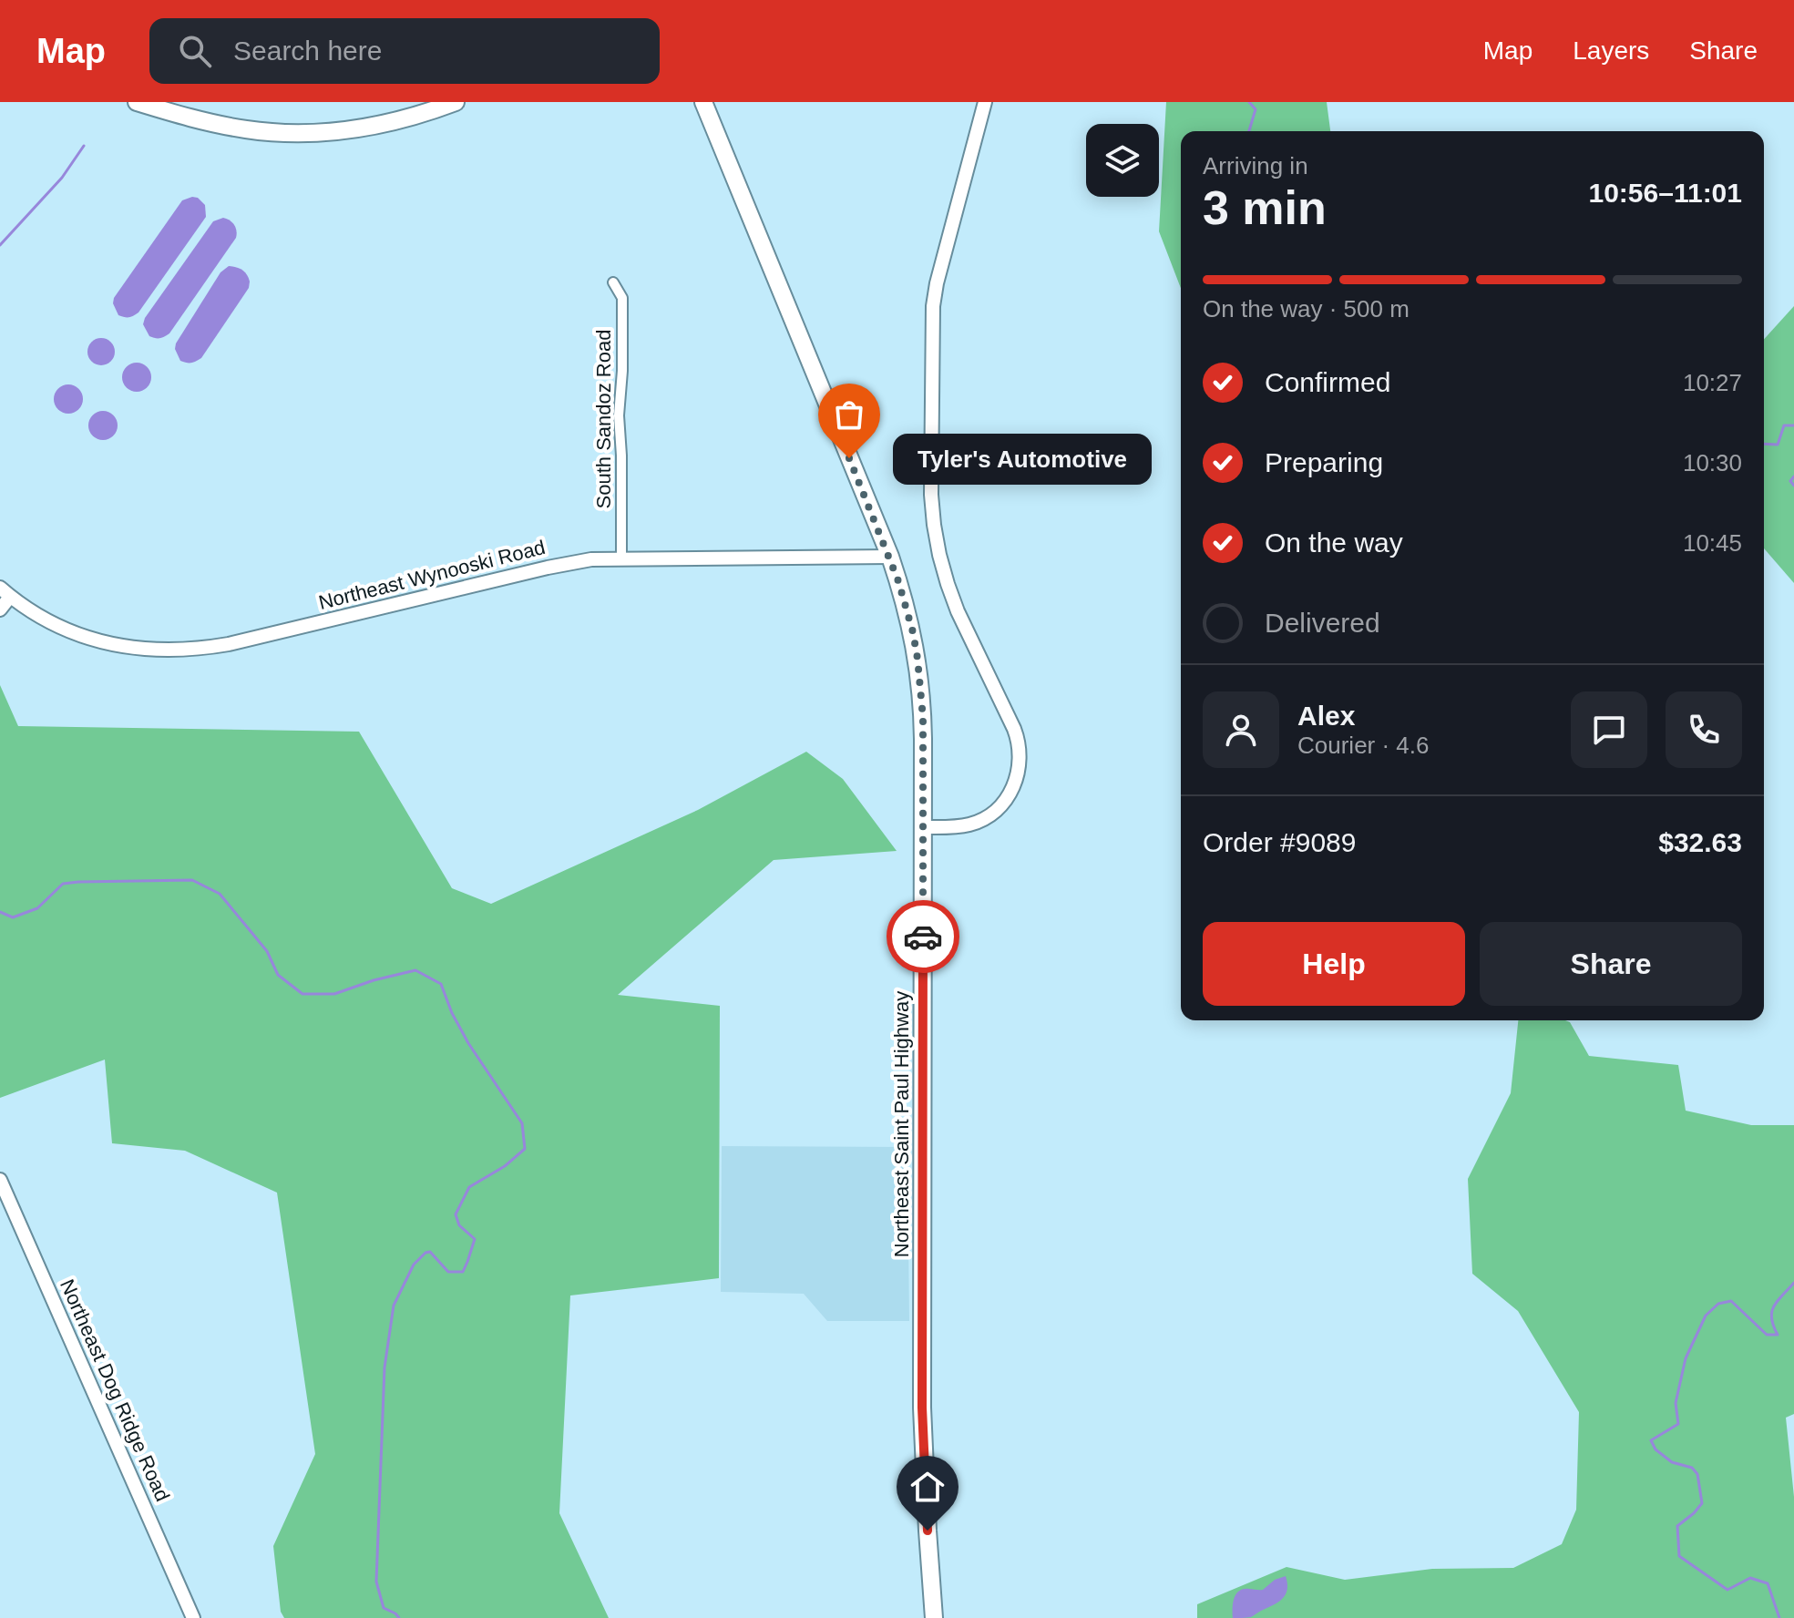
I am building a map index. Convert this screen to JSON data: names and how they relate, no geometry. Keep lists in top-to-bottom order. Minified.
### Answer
{"streets":{"highway":["Northeast Saint Paul Highway"],"main road":["Northeast Wynooski Road","Northeast Dog Ridge Road"],"street":["South Sandoz Road"]},"crossings":[["South Sandoz Road","Northeast Wynooski Road"],["Northeast Wynooski Road","Northeast Saint Paul Highway"]],"places":["Tyler's Automotive"],"page":{"header":"Map","search":"Search here","nav":["Map","Layers","Share"],"heading":["3 min","Arriving in","10:56–11:01"],"panel":["Alex","Courier · 4.6","Order #9089","$32.63"],"bar":"On the way · 500 m","list":[["Confirmed","10:27"],["Preparing","10:30"],["On the way","10:45"],"Delivered"],"bubble":"Tyler's Automotive","buttons":["Help","Share"]}}
